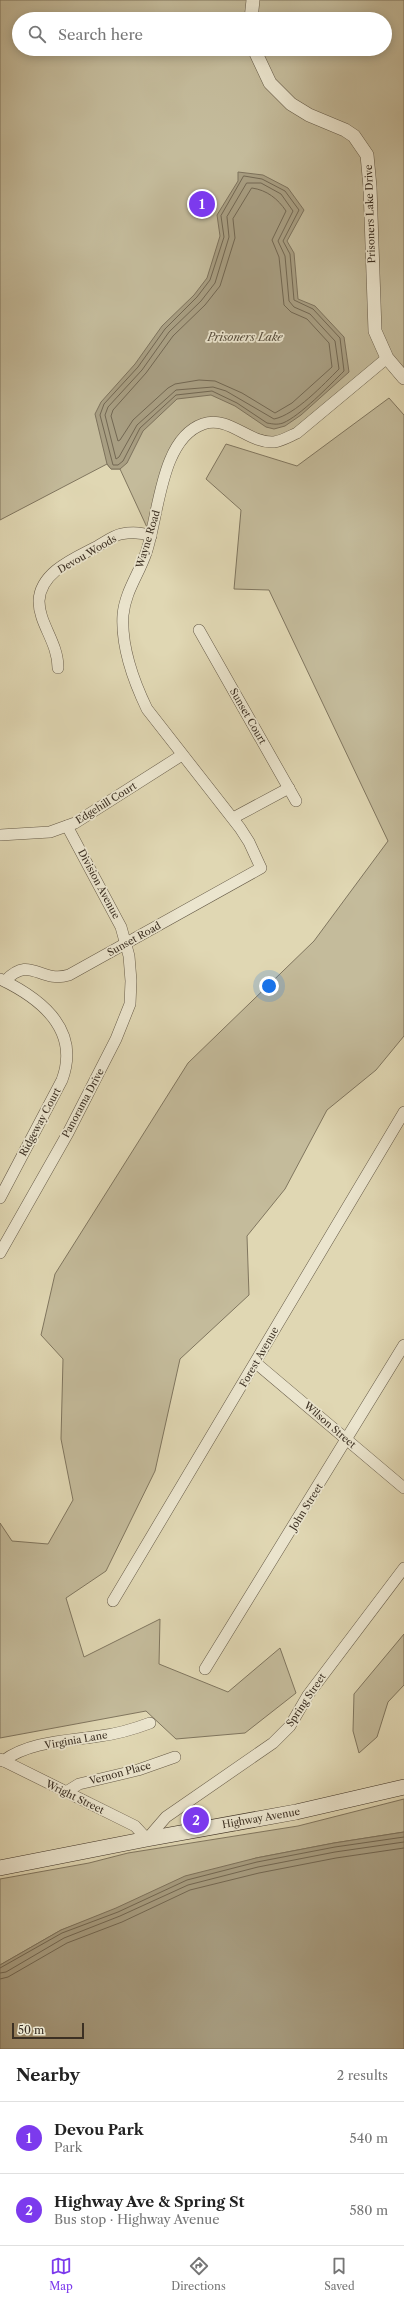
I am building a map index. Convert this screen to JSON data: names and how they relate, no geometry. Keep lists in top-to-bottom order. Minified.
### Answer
{"streets":{"main road":["Highway Avenue"],"street":["Prisoners Lake Drive","Wayne Road","Devou Woods","Sunset Court","Edgehill Court","Division Avenue","Sunset Road","Panorama Drive","Ridgeway Court","Forest Avenue","Wilson Street","John Street","Spring Street","Virginia Lane","Vernon Place","Wright Street"]},"crossings":[["Prisoners Lake Drive","Wayne Road"],["Wayne Road","Devou Woods"],["Wayne Road","Edgehill Court"],["Wayne Road","Sunset Road"],["Edgehill Court","Division Avenue"],["Division Avenue","Sunset Road"],["Division Avenue","Panorama Drive"],["Sunset Road","Panorama Drive"],["Sunset Road","Ridgeway Court"],["Forest Avenue","Wilson Street"],["Wilson Street","John Street"],["Spring Street","Wright Street"],["Spring Street","Highway Avenue"],["Virginia Lane","Wright Street"],["Vernon Place","Wright Street"],["Wright Street","Highway Avenue"]],"water":["Prisoners Lake"],"scale_bar":"50 m","page":{"search":"Search here","pins":["1","2"],"scale":"50 m","heading":["Nearby","2 results"],"list":[{"mark":"1","name":"Devou Park","note":"Park","value":"540 m"},{"mark":"2","name":"Highway Ave & Spring St","note":"Bus stop · Highway Avenue","value":"580 m"}],"nav":["Map","Directions","Saved"]}}
